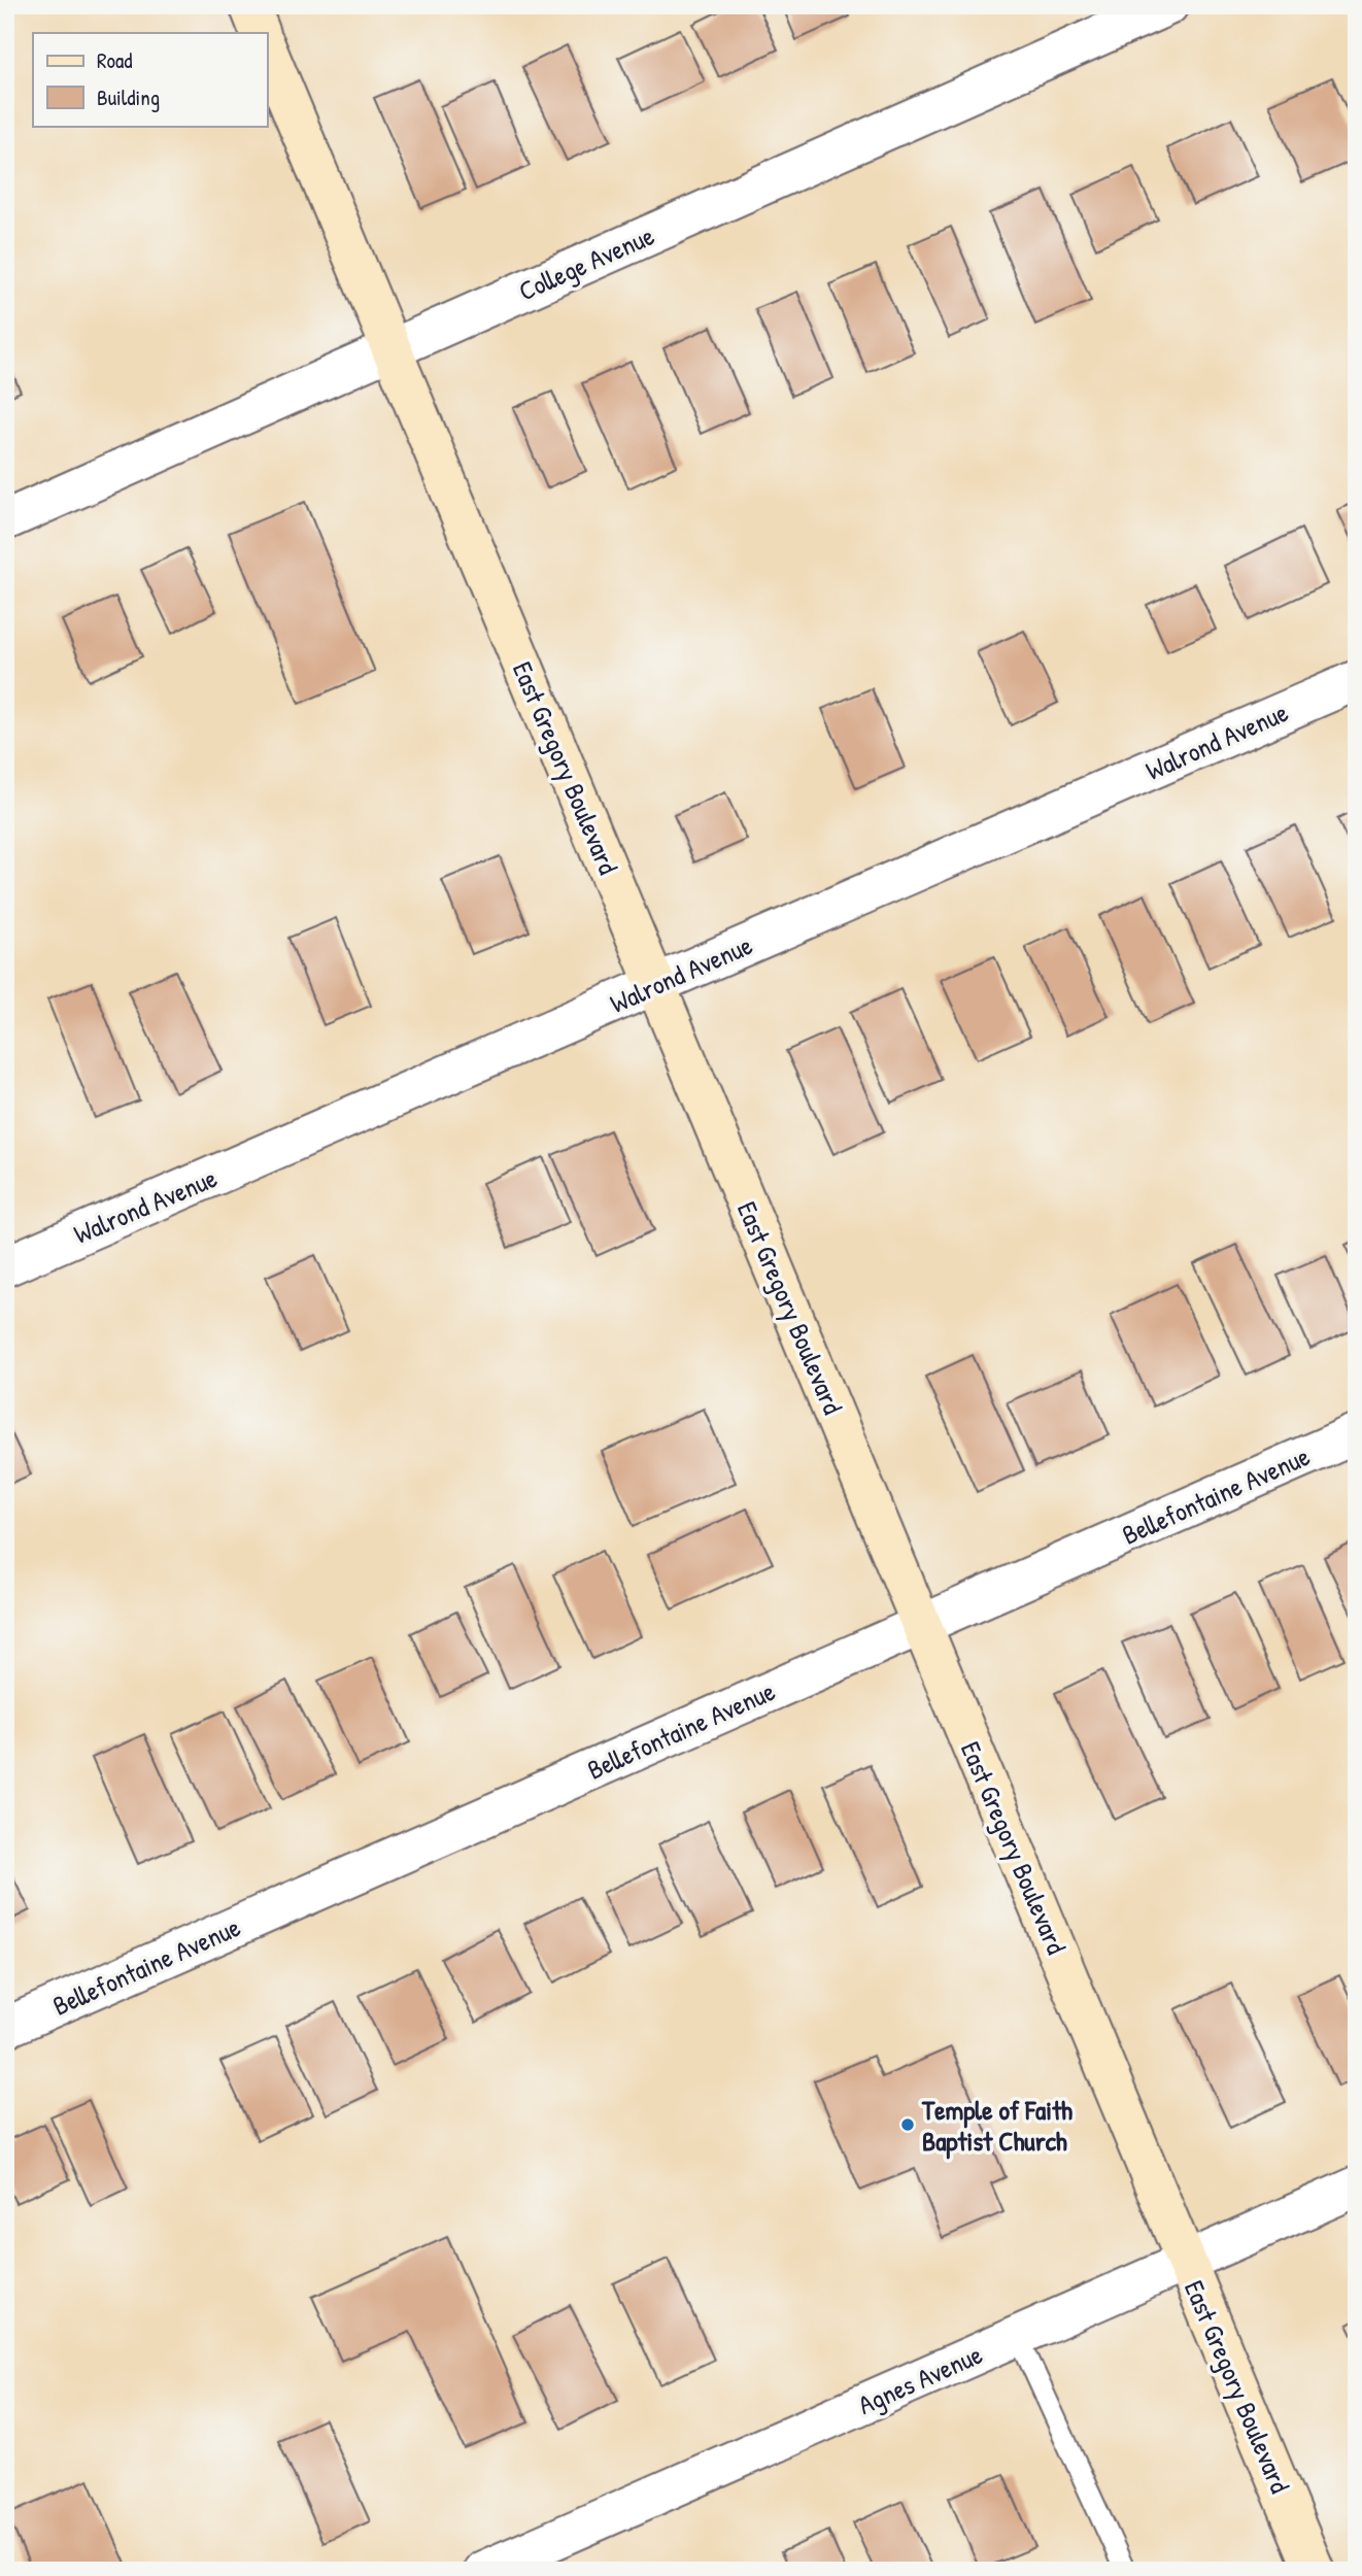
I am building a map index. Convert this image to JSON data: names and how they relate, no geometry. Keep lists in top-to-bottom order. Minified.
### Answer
{"streets":{"main road":["East Gregory Boulevard"],"street":["College Avenue","Walrond Avenue","Bellefontaine Avenue","Agnes Avenue"]},"crossings":[["College Avenue","East Gregory Boulevard"],["Walrond Avenue","East Gregory Boulevard"],["East Gregory Boulevard","Bellefontaine Avenue"],["East Gregory Boulevard","Agnes Avenue"]],"places":["Temple of Faith Baptist Church"],"legend":["Road","Building"]}
